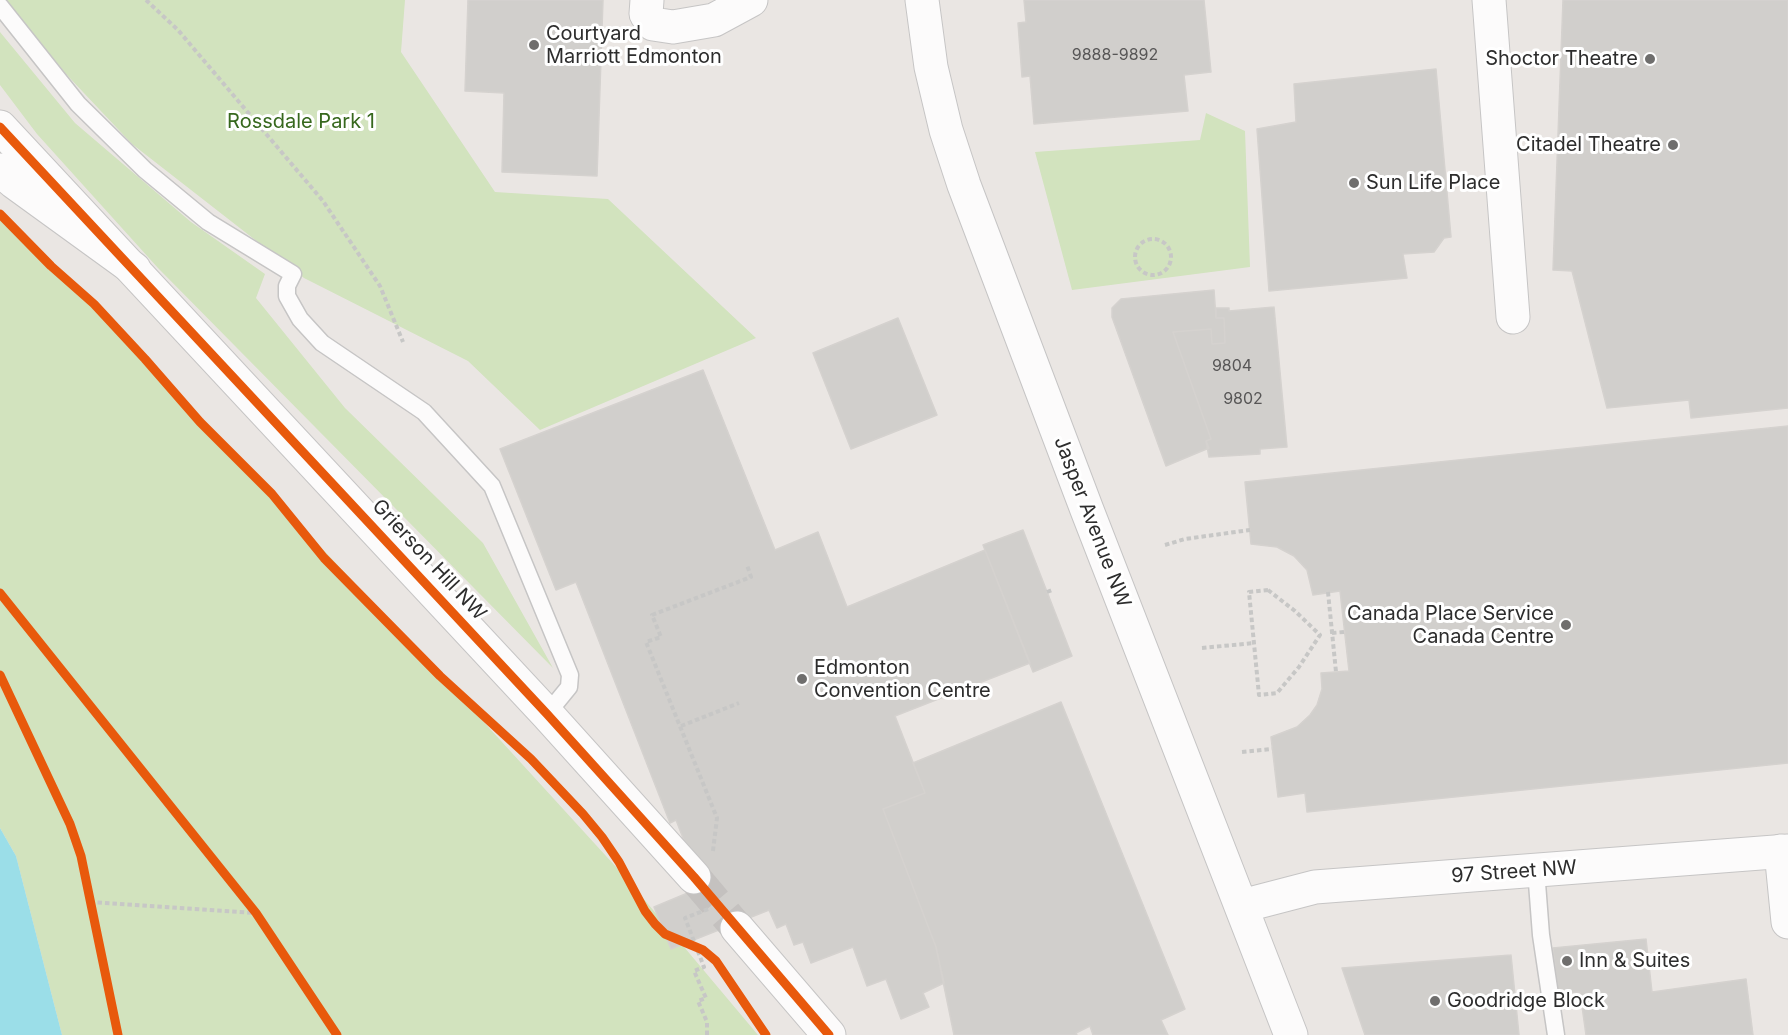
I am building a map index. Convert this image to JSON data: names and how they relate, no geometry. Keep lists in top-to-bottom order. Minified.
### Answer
{"streets":{"street":["Jasper Avenue NW","Grierson Hill NW","97 Street NW"]},"crossings":[["Jasper Avenue NW","97 Street NW"]],"parks":["Rossdale Park 1"],"places":["Courtyard Marriott Edmonton","Shoctor Theatre","Citadel Theatre","Sun Life Place","Canada Place Service Canada Centre","Edmonton Convention Centre","Inn & Suites","Goodridge Block"],"house_numbers":["9888-9892","9804","9802"]}
